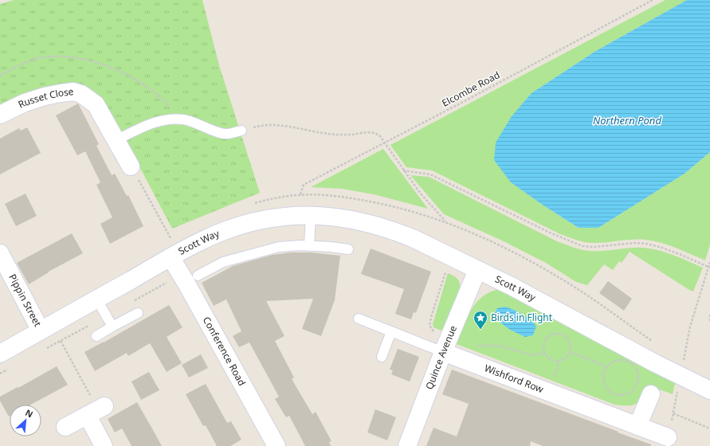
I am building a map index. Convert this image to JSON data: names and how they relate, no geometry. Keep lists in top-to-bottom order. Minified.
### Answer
{"streets":{"street":["Russet Close","Scott Way","Pippin Street","Conference Road","Quince Avenue","Wishford Row"],"path":["Elcombe Road"]},"crossings":[["Scott Way","Pippin Street"],["Scott Way","Conference Road"],["Scott Way","Quince Avenue"],["Quince Avenue","Wishford Row"]],"water":["Northern Pond"],"places":{"place":["Birds in Flight"]},"north":"top right"}
